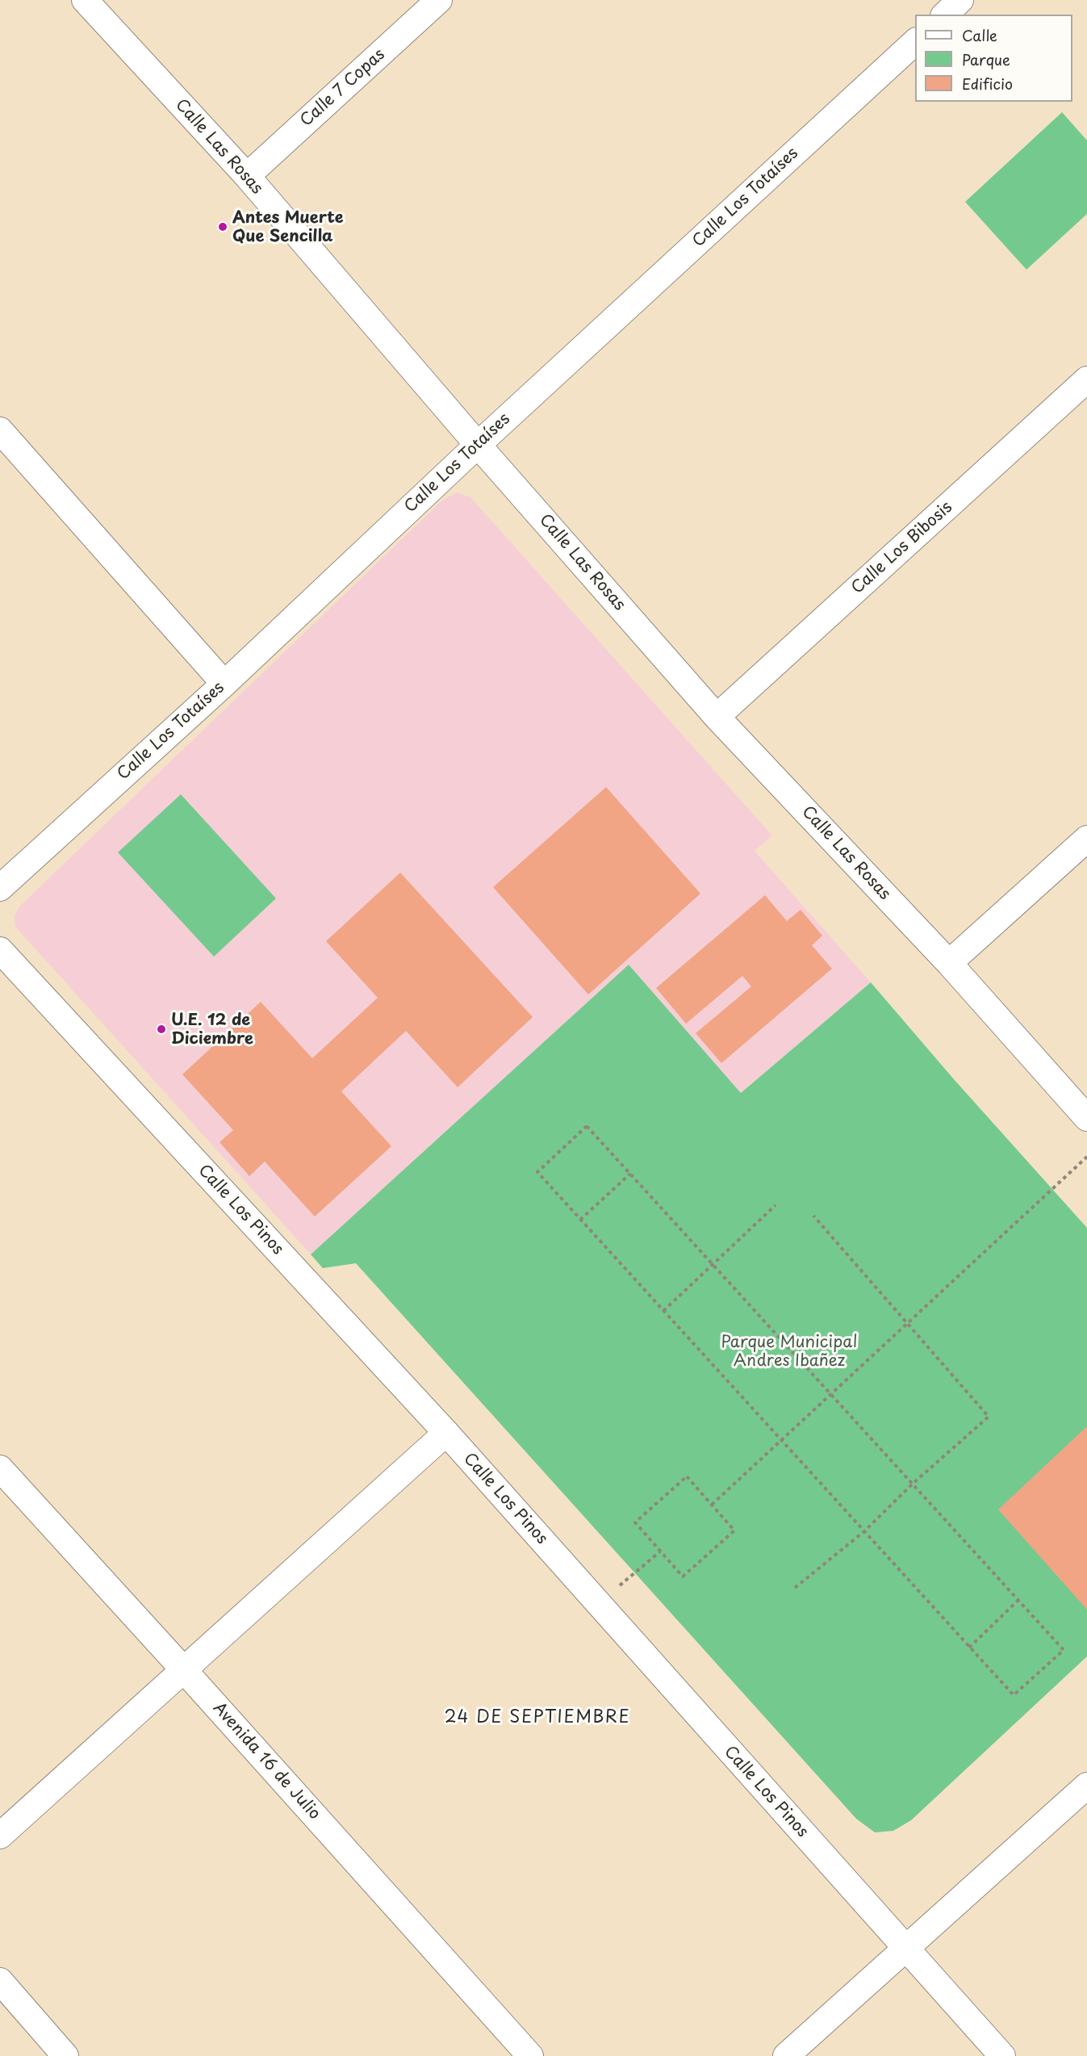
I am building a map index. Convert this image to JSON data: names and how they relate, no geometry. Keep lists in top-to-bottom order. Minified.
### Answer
{"streets":{"street":["Calle 7 Copas","Calle Las Rosas","Calle Los Totaíses","Calle Los Bibosis","Calle Los Pinos","Avenida 16 de Julio"]},"crossings":[["Calle 7 Copas","Calle Las Rosas"],["Calle Las Rosas","Calle Los Totaíses"],["Calle Las Rosas","Calle Los Bibosis"]],"districts":["24 DE SEPTIEMBRE"],"parks":["Parque Municipal Andres Ibañez"],"places":["Antes Muerte Que Sencilla","U.E. 12 de Diciembre"],"legend":["Calle","Parque","Edificio"]}
